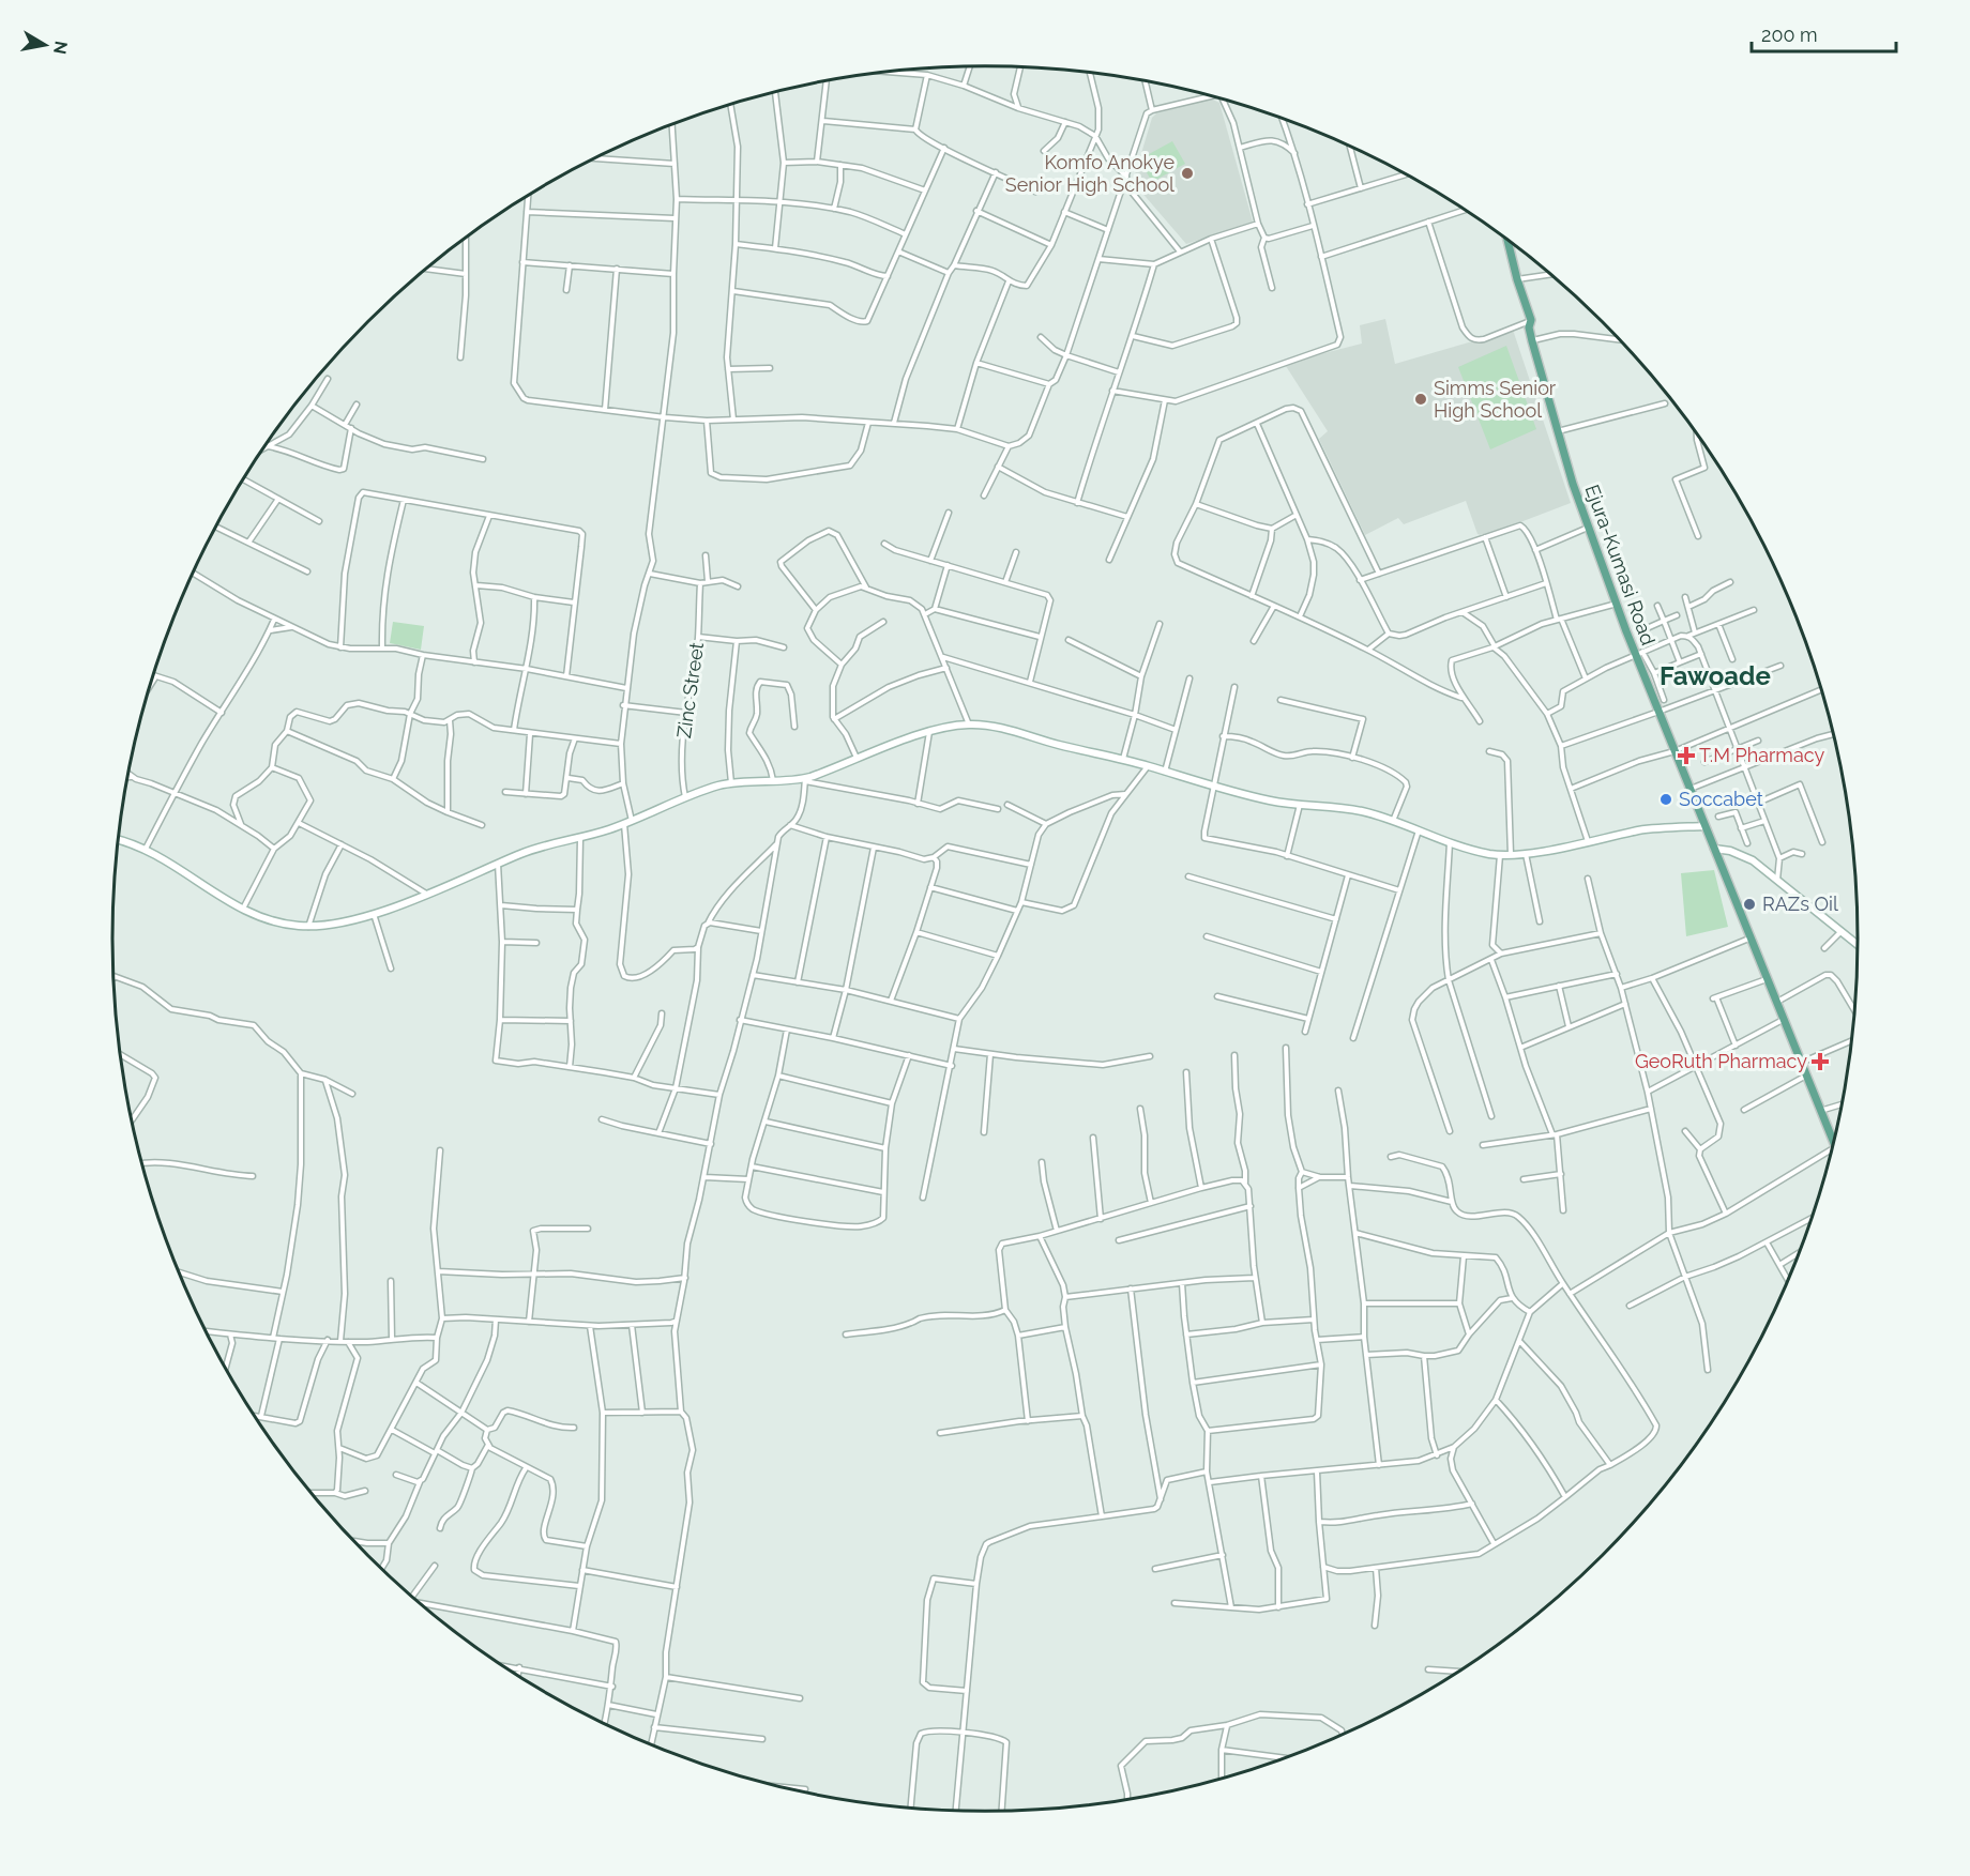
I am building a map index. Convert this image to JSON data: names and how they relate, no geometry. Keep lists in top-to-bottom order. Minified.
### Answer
{"streets":{"main road":["Ejura-Kumasi Road"],"street":["Zinc Street"]},"districts":["Fawoade"],"places":{"other":["Komfo Anokye Senior High School","Simms Senior High School","Soccabet","RAZs Oil"],"health":["T.M Pharmacy","GeoRuth Pharmacy"]},"scale_bar":"200 m","north":"right"}
